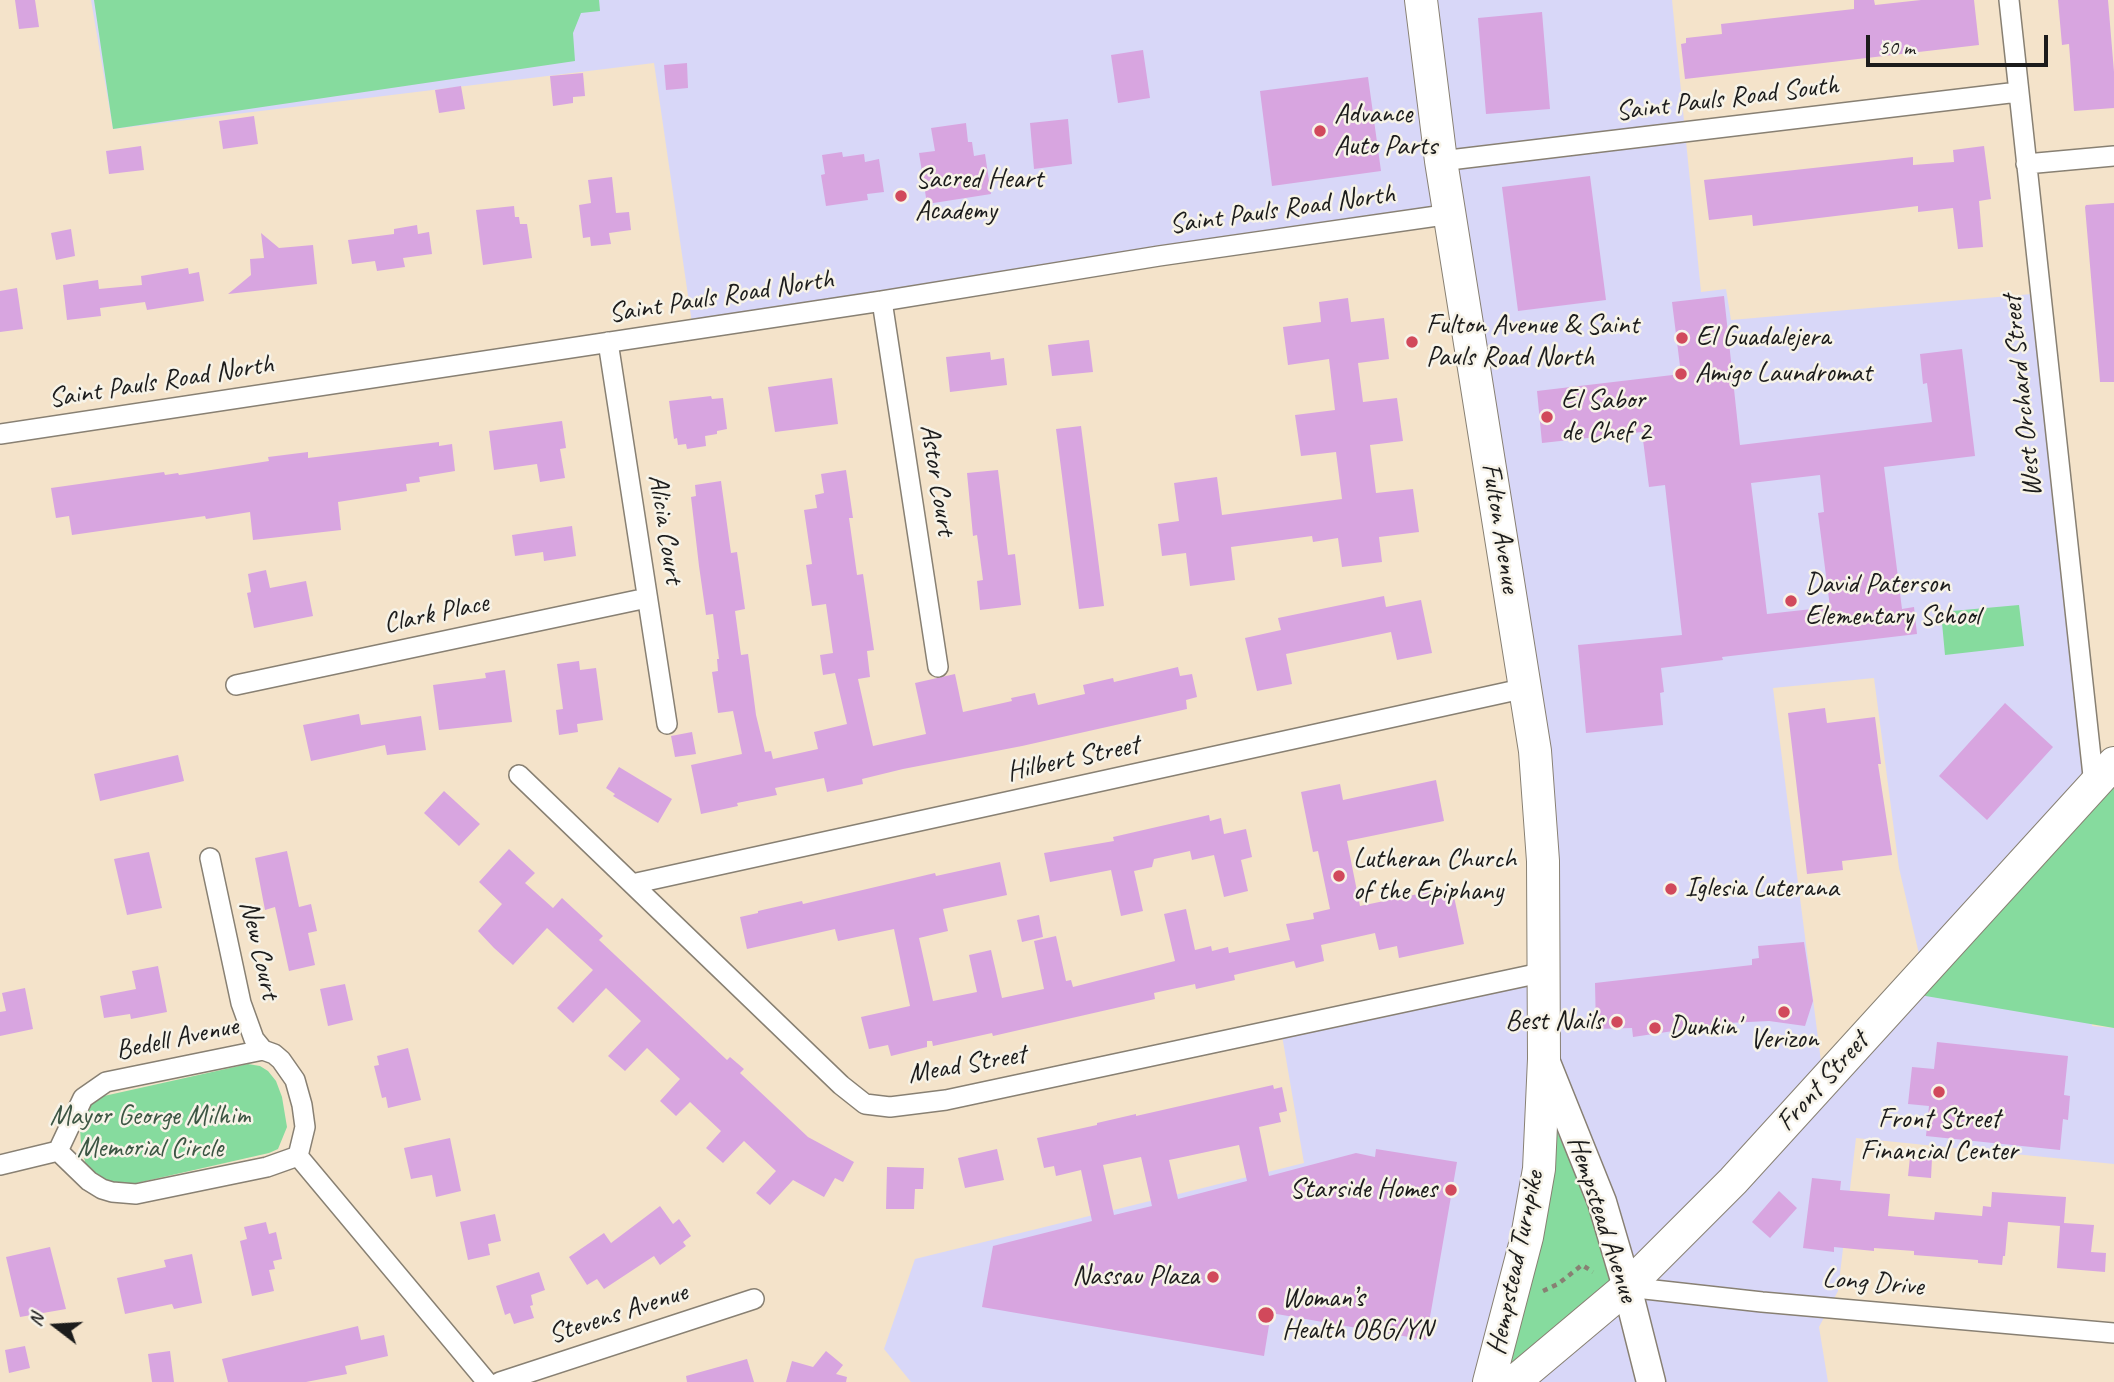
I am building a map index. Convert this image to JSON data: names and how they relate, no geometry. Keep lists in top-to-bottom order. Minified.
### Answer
{"streets":{"main road":["Fulton Avenue","Front Street","Hempstead Avenue","Hempstead Turnpike"],"street":["Saint Pauls Road South","Saint Pauls Road North","West Orchard Street","Astor Court","Alicia Court","Clark Place","Hilbert Street","New Court","Bedell Avenue","Mead Street","Long Drive","Stevens Avenue"]},"crossings":[["Saint Pauls Road South","West Orchard Street"],["Saint Pauls Road South","Fulton Avenue"],["Saint Pauls Road North","Astor Court"],["Saint Pauls Road North","Fulton Avenue"],["Saint Pauls Road North","Alicia Court"],["West Orchard Street","Front Street"],["Fulton Avenue","Hilbert Street"],["Fulton Avenue","Mead Street"],["Fulton Avenue","Hempstead Avenue"],["Fulton Avenue","Hempstead Turnpike"],["Alicia Court","Clark Place"],["Hilbert Street","Mead Street"],["New Court","Bedell Avenue"],["Front Street","Hempstead Avenue"],["Front Street","Long Drive"],["Hempstead Avenue","Hempstead Turnpike"],["Hempstead Avenue","Long Drive"]],"parks":["Mayor George Milhim Memorial Circle"],"places":["Advance Auto Parts","Sacred Heart Academy","El Guadalejera","Fulton Avenue & Saint Pauls Road North","Amigo Laundromat","El Sabor de Chef 2","David Paterson Elementary School","Lutheran Church of the Epiphany","Iglesia Luterana","Verizon","Best Nails","Dunkin'","Front Street Financial Center","Starside Homes","Nassau Plaza","Woman’s Health OBG/YN"],"scale_bar":"50 m","north":"left"}
